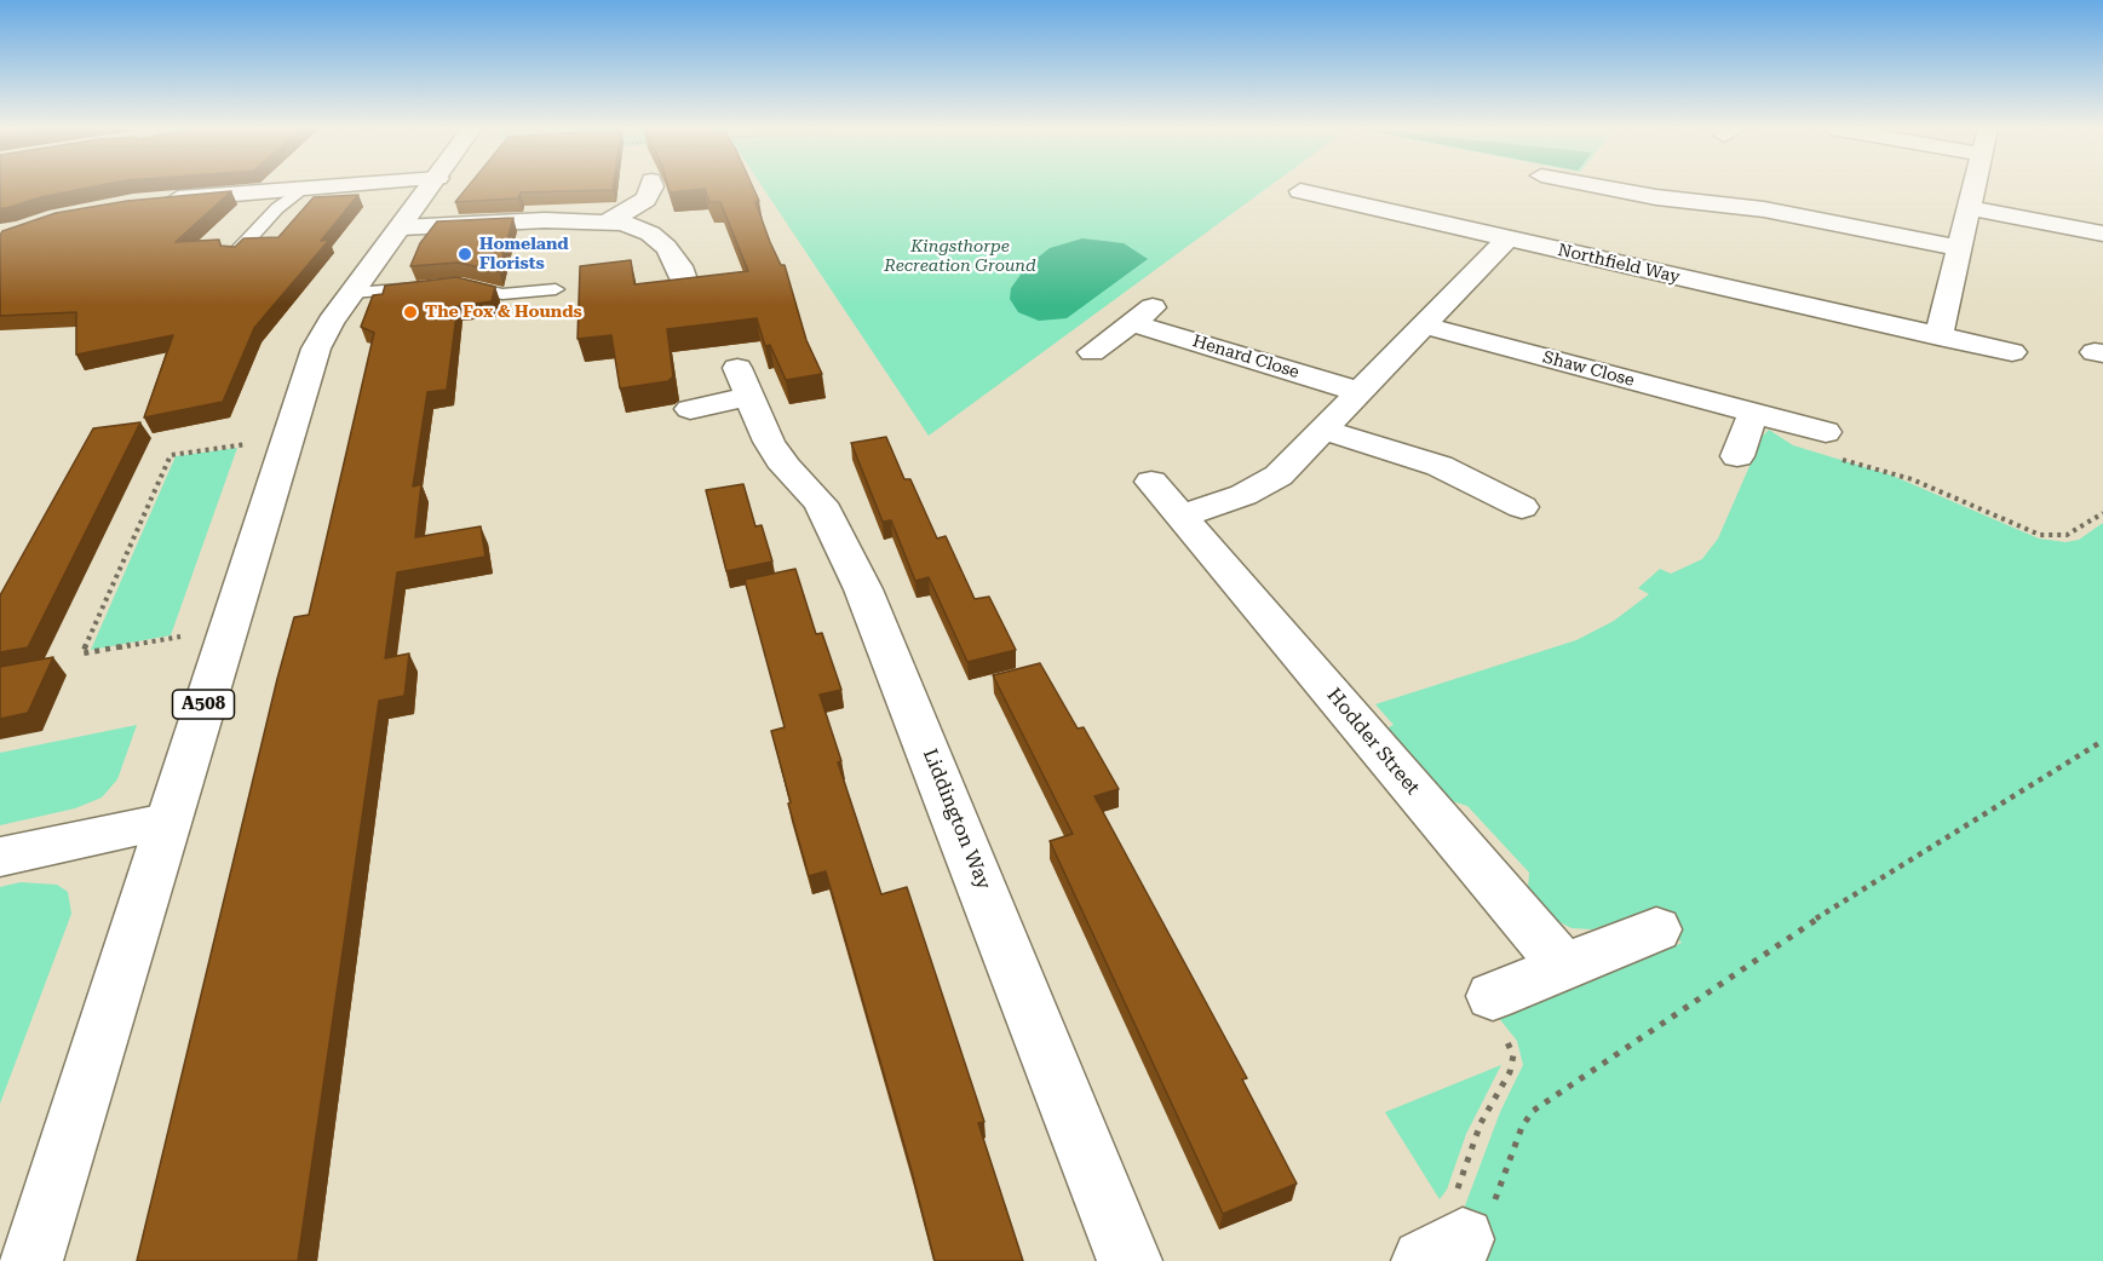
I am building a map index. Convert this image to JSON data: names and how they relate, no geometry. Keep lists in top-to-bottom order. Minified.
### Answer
{"streets":{"main road":["Northfield Way","Henard Close","Shaw Close","A508","Hodder Street","Liddington Way"]},"parks":["Kingsthorpe Recreation Ground"],"places":["Homeland Florists","The Fox & Hounds"]}
